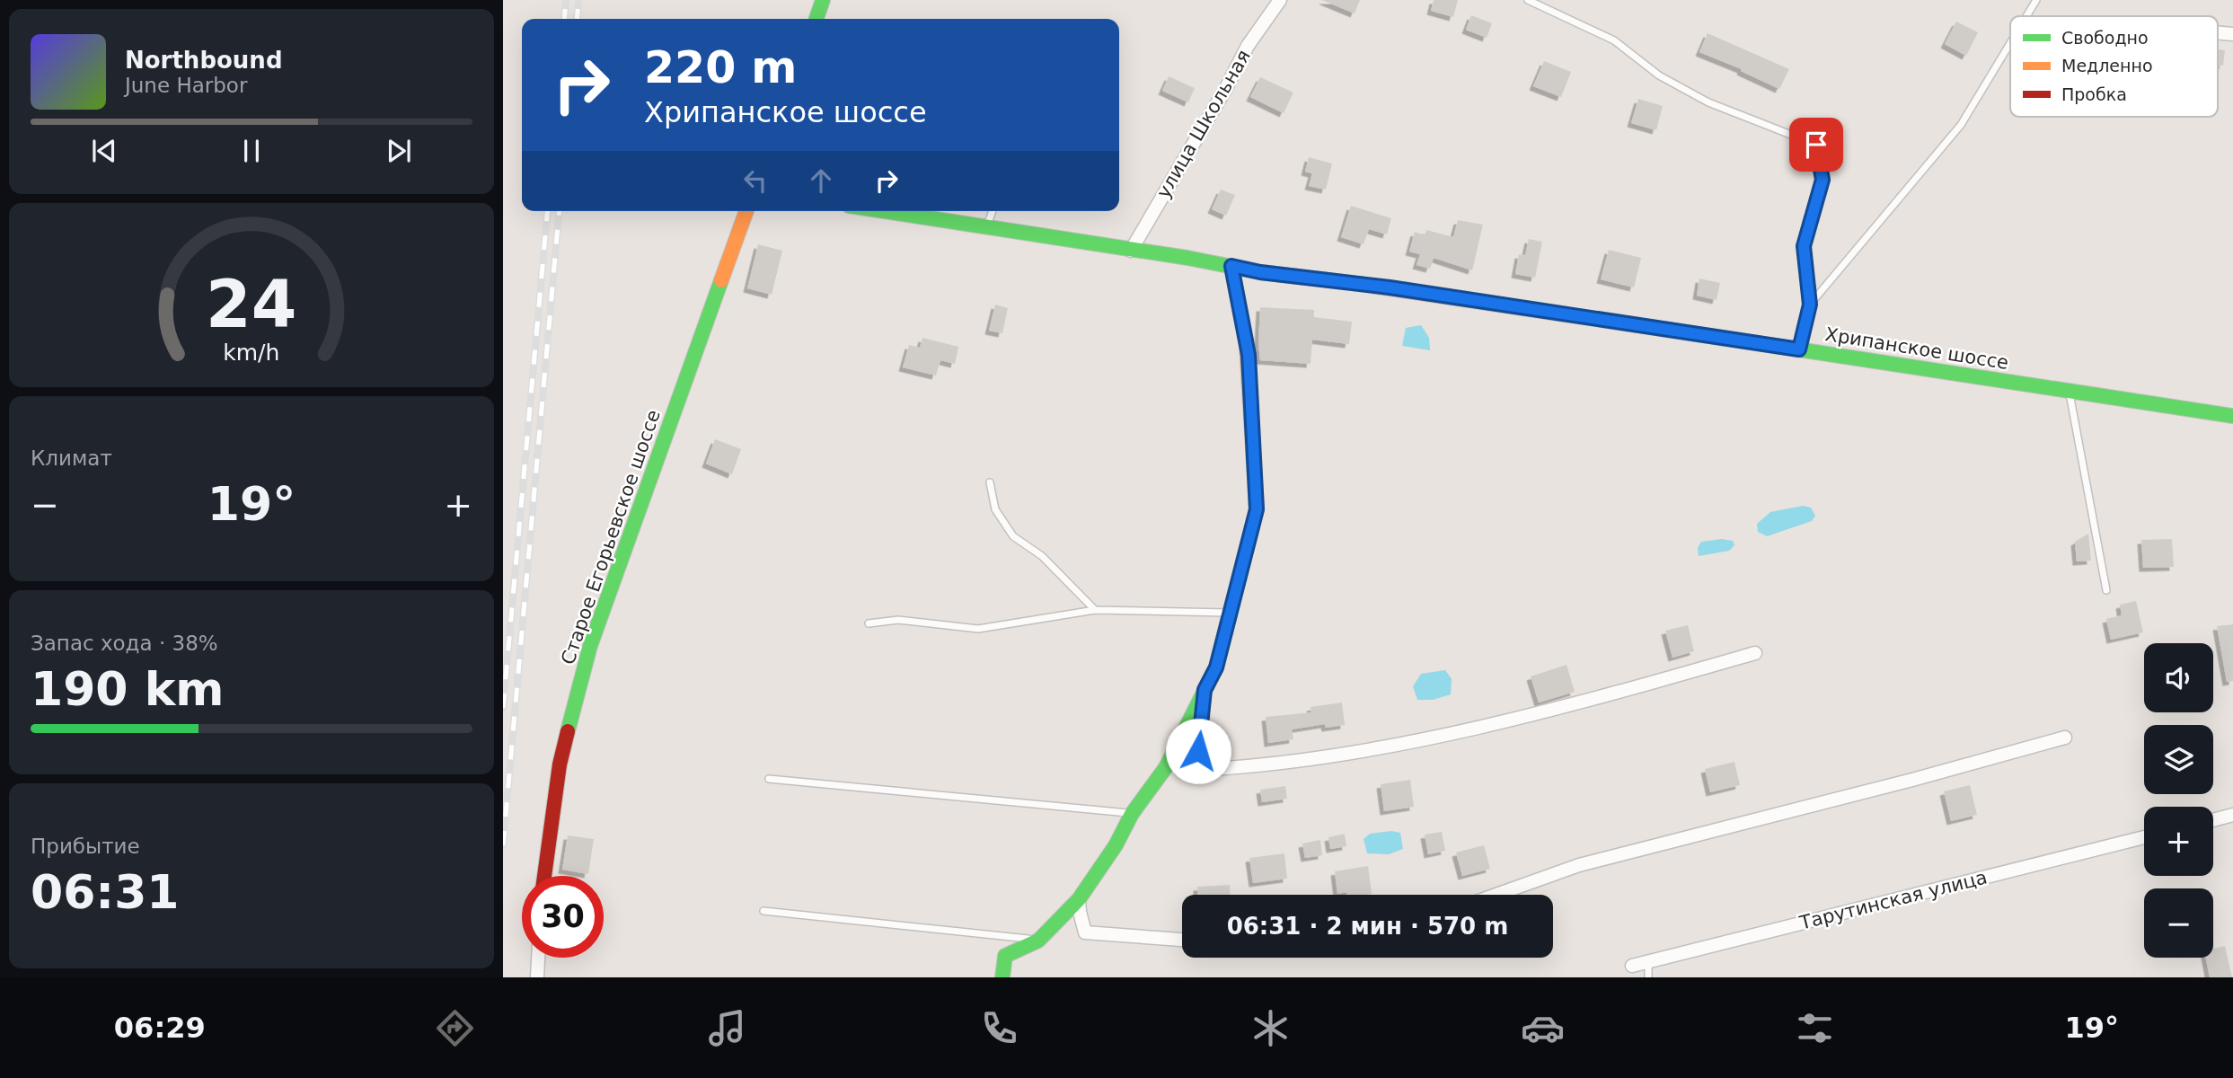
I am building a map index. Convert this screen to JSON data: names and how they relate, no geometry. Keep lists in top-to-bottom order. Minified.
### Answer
{"streets":{"street":["улица Школьная","Хрипанское шоссе","Старое Егорьевское шоссе","Тарутинская улица"]},"crossings":[["улица Школьная","Хрипанское шоссе"]],"legend":["Свободно","Медленно","Пробка"],"page":{"turn":["220 m","Хрипанское шоссе"],"song":["Northbound","June Harbor"],"tile":["Климат",["Запас хода · 38%","190 km"],["Прибытие","06:31"]],"heat":["−","19°","+"],"map_buttons":["+","−"],"limit":"30","trip":"06:31 · 2 мин · 570 m","tabs":["06:29","19°"],"gauge":["24","km/h"]}}
